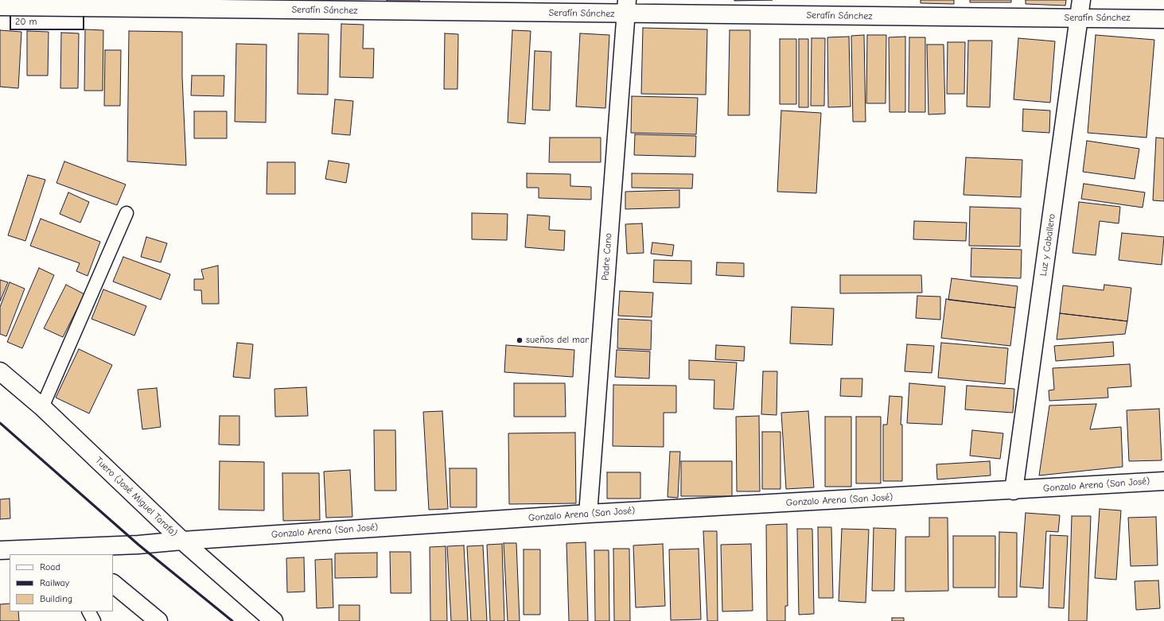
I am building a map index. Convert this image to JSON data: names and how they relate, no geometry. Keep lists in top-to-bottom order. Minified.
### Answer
{"streets":{"street":["Serafín Sánchez","Luz y Caballero","Padre Cano","Gonzalo Arena (San José)","Tuero (José Miguel Tarafa)"]},"crossings":[["Serafín Sánchez","Luz y Caballero"],["Serafín Sánchez","Padre Cano"],["Luz y Caballero","Gonzalo Arena (San José)"],["Padre Cano","Gonzalo Arena (San José)"],["Gonzalo Arena (San José)","Tuero (José Miguel Tarafa)"]],"places":["sueños del mar"],"legend":["Road","Railway","Building"],"scale_bar":"20 m"}
